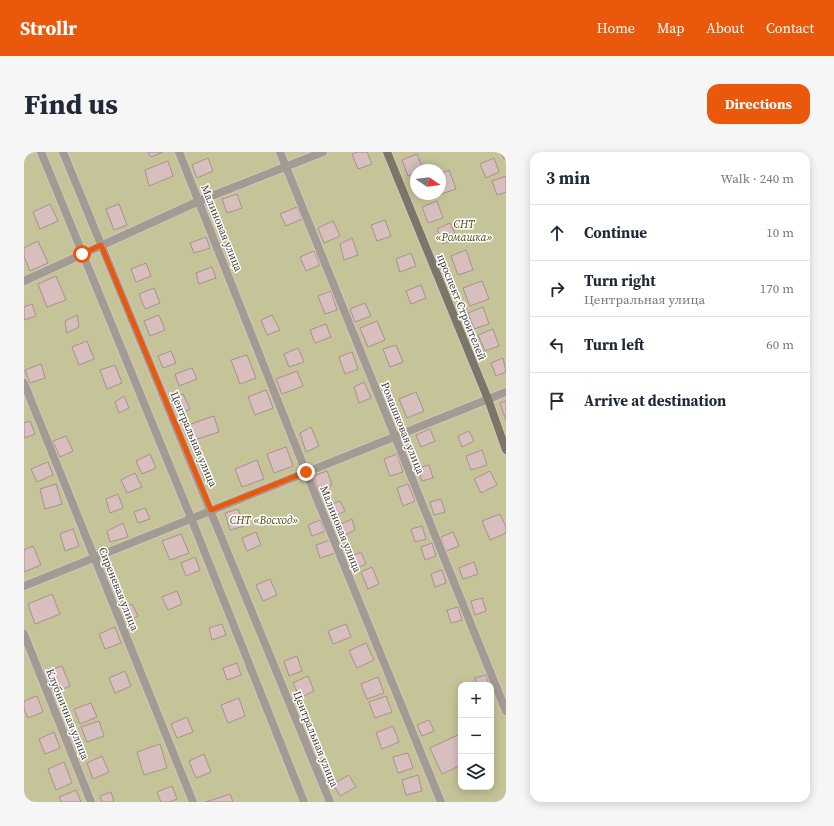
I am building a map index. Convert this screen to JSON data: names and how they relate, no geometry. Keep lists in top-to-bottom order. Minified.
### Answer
{"streets":{"street":["Малиновая улица","проспект Строителей","Ромашковая улица","Центральная улица","Сиреневая улица","Клубничная улица"]},"parks":["СНТ «Ромашка»","СНТ «Восход»"],"north":"right","page":{"header":"Strollr","nav":["Home","Map","About","Contact"],"buttons":"Directions","title":"Find us","heading":["3 min","Walk · 240 m"],"list":[["Continue","10 m"],["Turn right","Центральная улица","170 m"],["Turn left","60 m"],"Arrive at destination"],"map_buttons":["+","−"]}}
